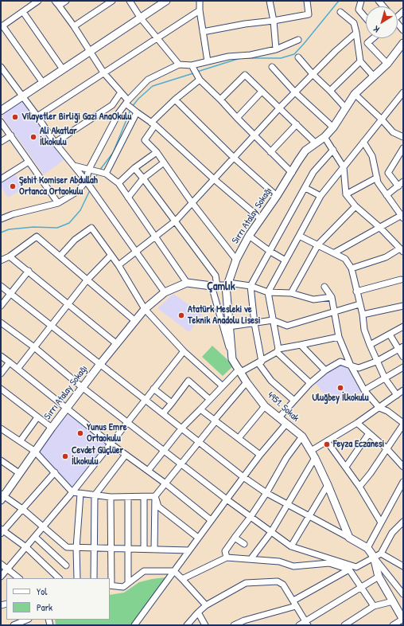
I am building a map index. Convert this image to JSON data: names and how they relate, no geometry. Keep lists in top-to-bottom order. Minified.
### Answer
{"streets":{"main road":["Sırrı Atalay Sokağı","4951. Sokak"]},"districts":["Çamlık"],"places":["Vilayetler Birliği Gazi AnaOkulu","Ali Akatlar İlkokulu","Şehit Komiser Abdullah Ortanca Ortaokulu","Atatürk Mesleki ve Teknik Anadolu Lisesi","Uluğbey İlkokulu","Yunus Emre Ortaokulu","Feyza Eczanesi","Cevdet Güçlüer İlkokulu"],"legend":["Yol","Park"],"north":"bottom left"}
